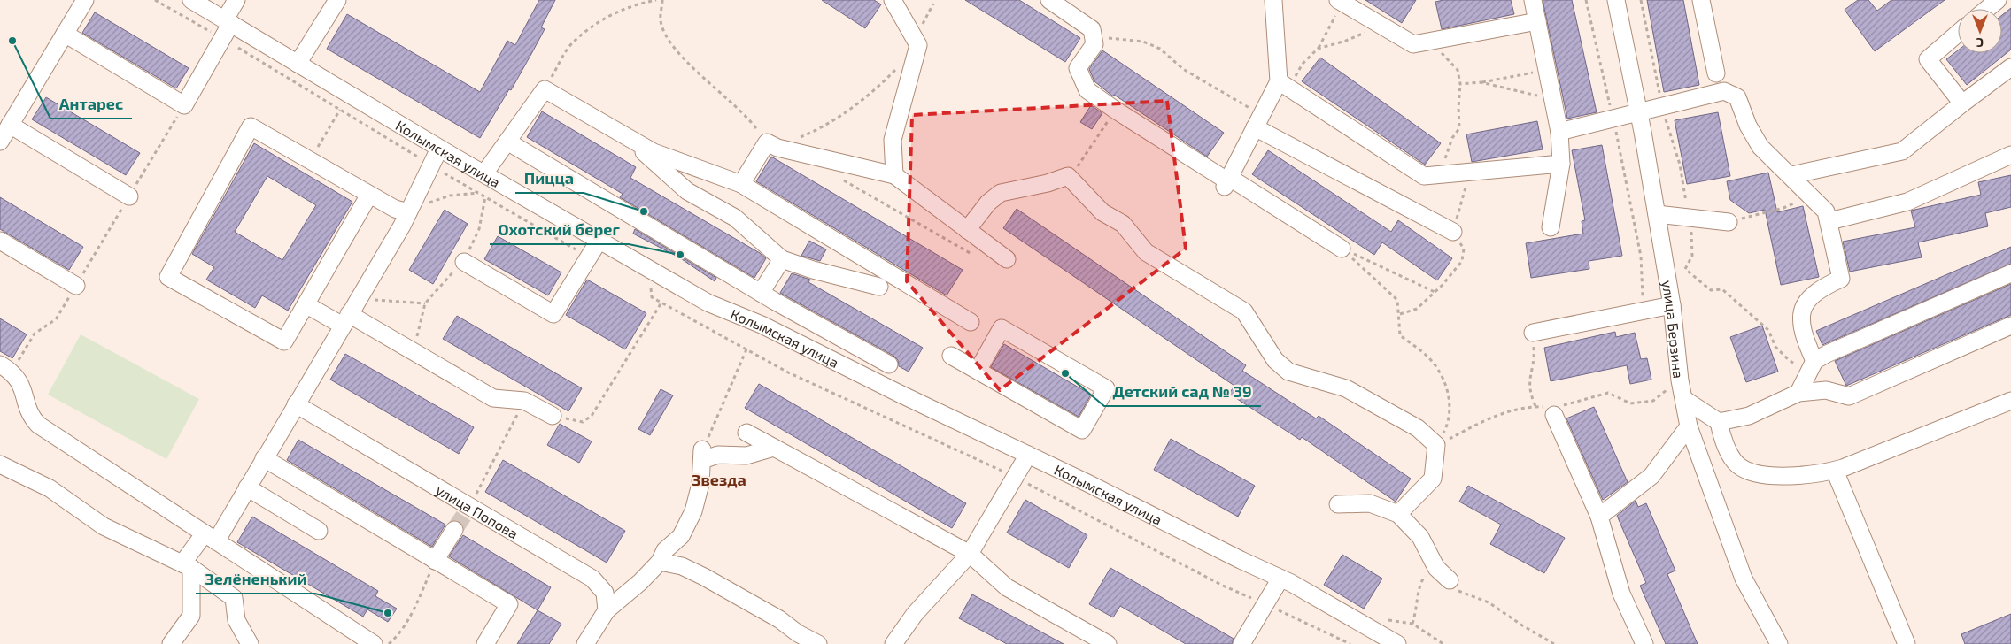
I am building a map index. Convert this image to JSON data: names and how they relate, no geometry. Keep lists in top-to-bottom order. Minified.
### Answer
{"streets":{"street":["Колымская улица","улица Берзина","улица Попова"]},"districts":["Звезда"],"places":["Антарес","Пицца","Охотский берег","Детский сад № 39","Зелёненький"],"north":"bottom"}
